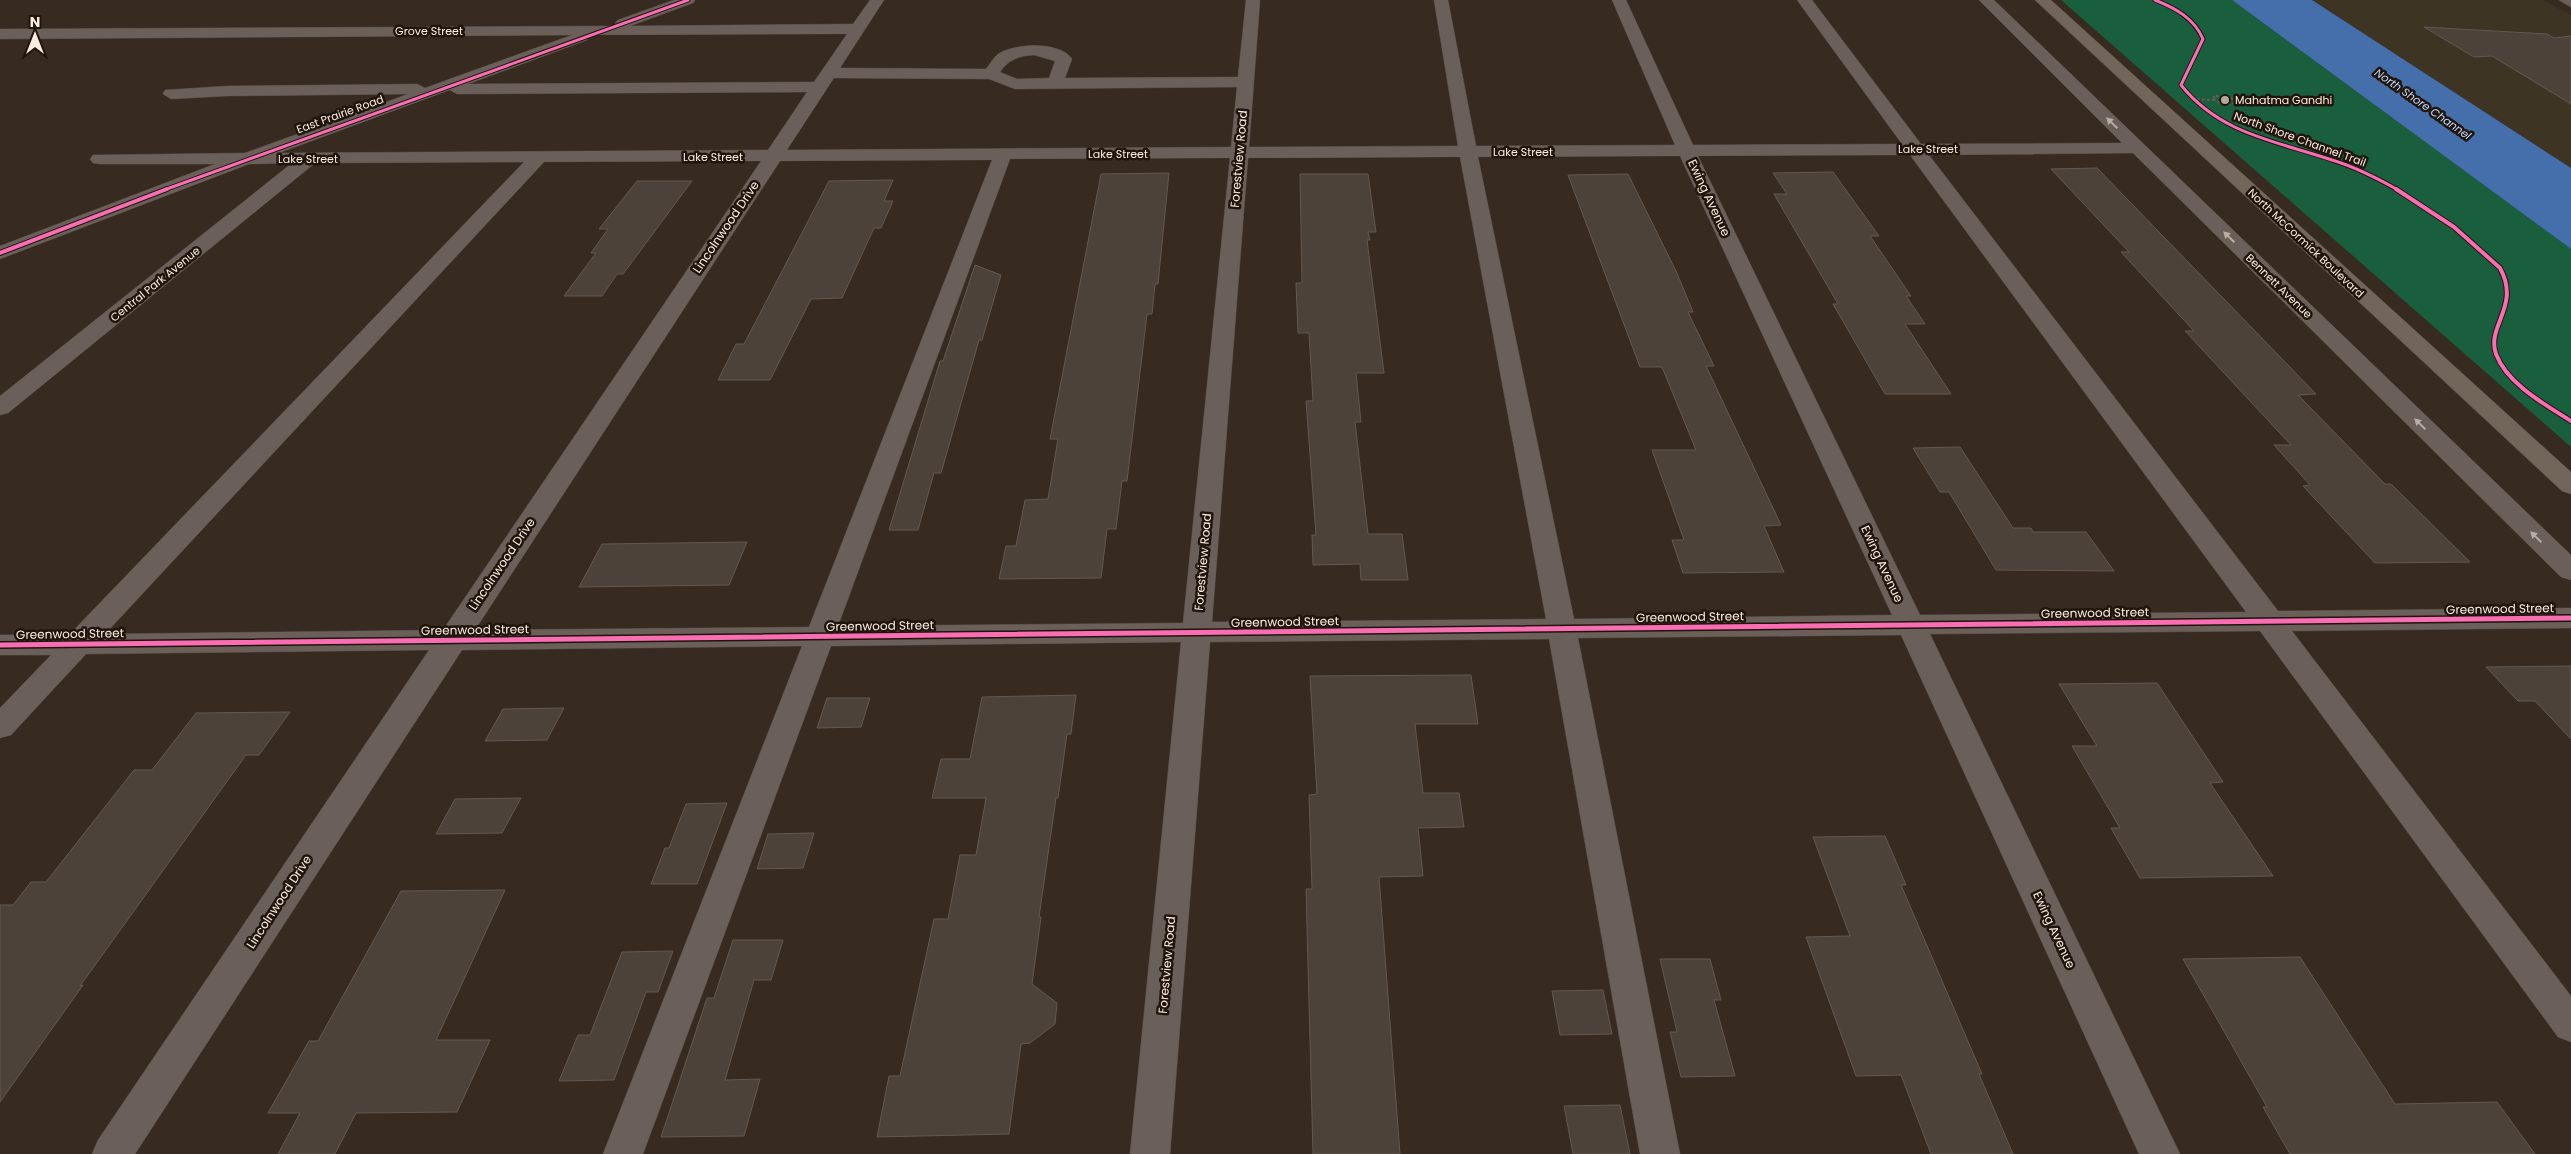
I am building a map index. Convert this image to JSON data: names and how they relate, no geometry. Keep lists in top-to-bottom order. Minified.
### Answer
{"streets":{"main road":["North McCormick Boulevard"],"street":["Grove Street","East Prairie Road","Lake Street","Forestview Road","Ewing Avenue","Lincolnwood Drive","Central Park Avenue","Bennett Avenue","Greenwood Street"],"cycle path":["North Shore Channel Trail"]},"crossings":[["Grove Street","East Prairie Road"],["Grove Street","Lincolnwood Drive"],["East Prairie Road","Lake Street"],["Lake Street","Forestview Road"],["Lake Street","Ewing Avenue"],["Lake Street","Lincolnwood Drive"],["Lake Street","Central Park Avenue"],["Lake Street","Bennett Avenue"],["Forestview Road","Greenwood Street"],["Ewing Avenue","Greenwood Street"],["Lincolnwood Drive","Greenwood Street"]],"water":["North Shore Channel"],"places":["Mahatma Gandhi"],"north":"top"}
